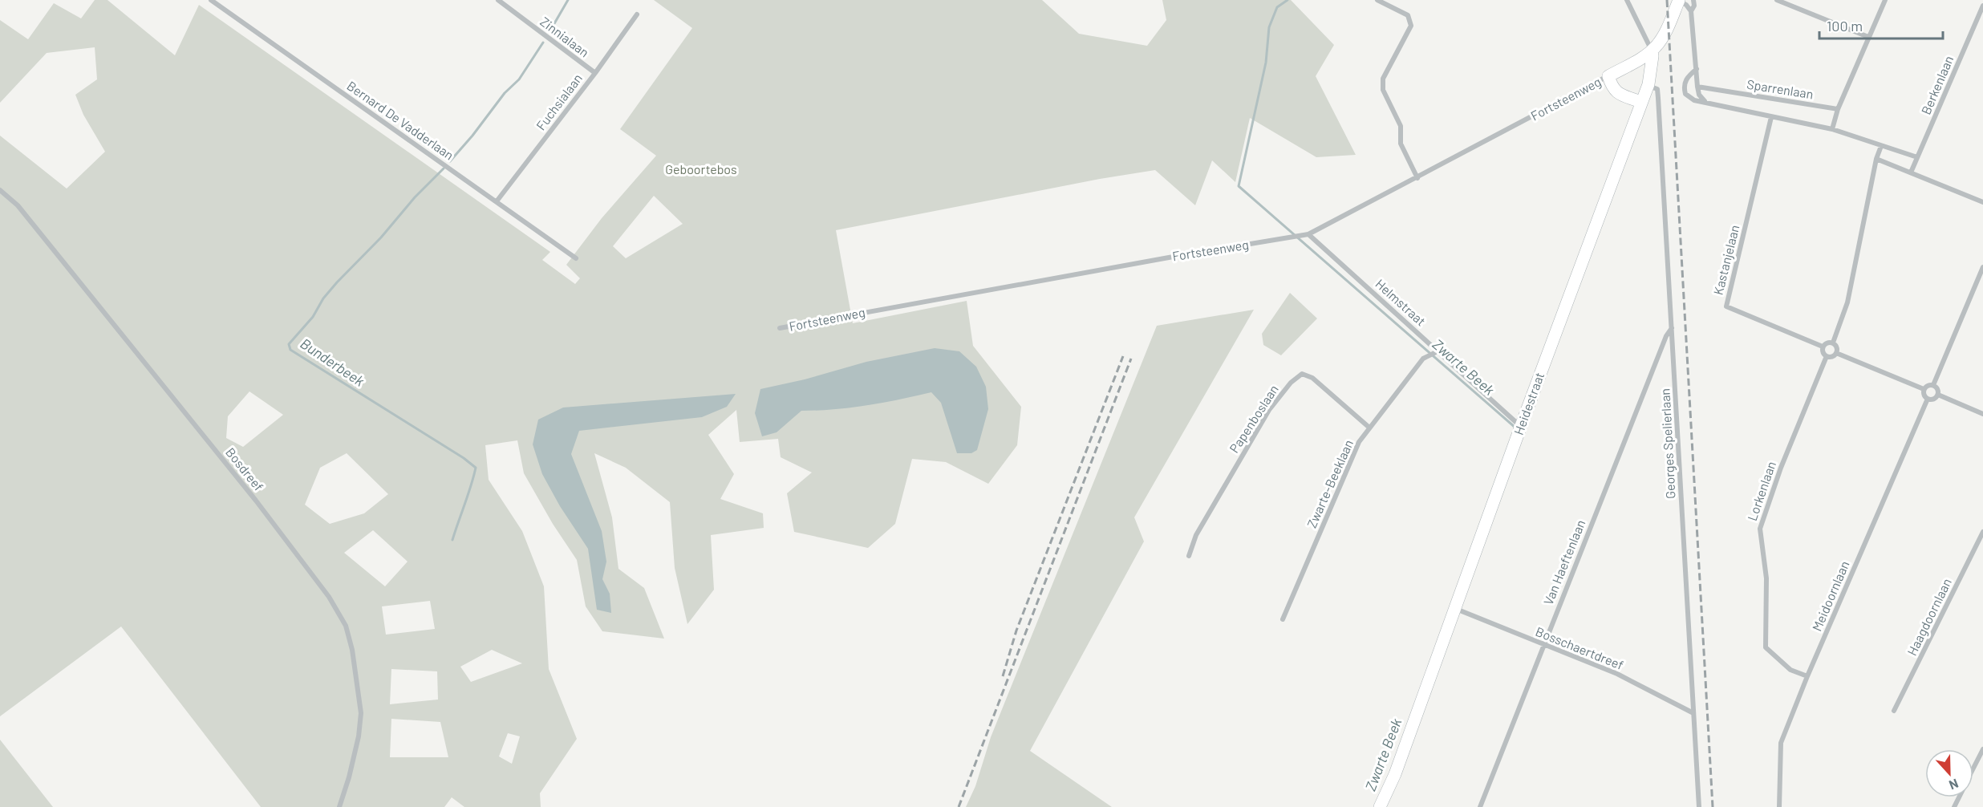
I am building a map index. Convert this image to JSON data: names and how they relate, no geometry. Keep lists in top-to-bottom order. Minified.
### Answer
{"streets":{"street":["Zinnialaan","Berkenlaan","Sparrenlaan","Fortsteenweg","Fuchsialaan","Bernard De Vadderlaan","Kastanjelaan","Helmstraat","Heidestraat","Papenboslaan","Georges Spelierlaan","Bosdreef","Zwarte-Beeklaan","Lorkenlaan","Van Haeftenlaan","Meidoornlaan","Haagdoornlaan","Bosschaertdreef"]},"crossings":[["Zinnialaan","Fuchsialaan"],["Berkenlaan","Sparrenlaan"],["Sparrenlaan","Kastanjelaan"],["Fortsteenweg","Helmstraat"],["Fortsteenweg","Heidestraat"],["Fuchsialaan","Bernard De Vadderlaan"],["Kastanjelaan","Lorkenlaan"],["Helmstraat","Heidestraat"],["Helmstraat","Zwarte-Beeklaan"],["Heidestraat","Georges Spelierlaan"],["Heidestraat","Bosschaertdreef"],["Papenboslaan","Zwarte-Beeklaan"],["Georges Spelierlaan","Van Haeftenlaan"],["Georges Spelierlaan","Bosschaertdreef"],["Lorkenlaan","Meidoornlaan"],["Van Haeftenlaan","Bosschaertdreef"]],"water":["Bunderbeek","Zwarte Beek"],"parks":["Geboortebos"],"scale_bar":"100 m","north":"bottom"}
